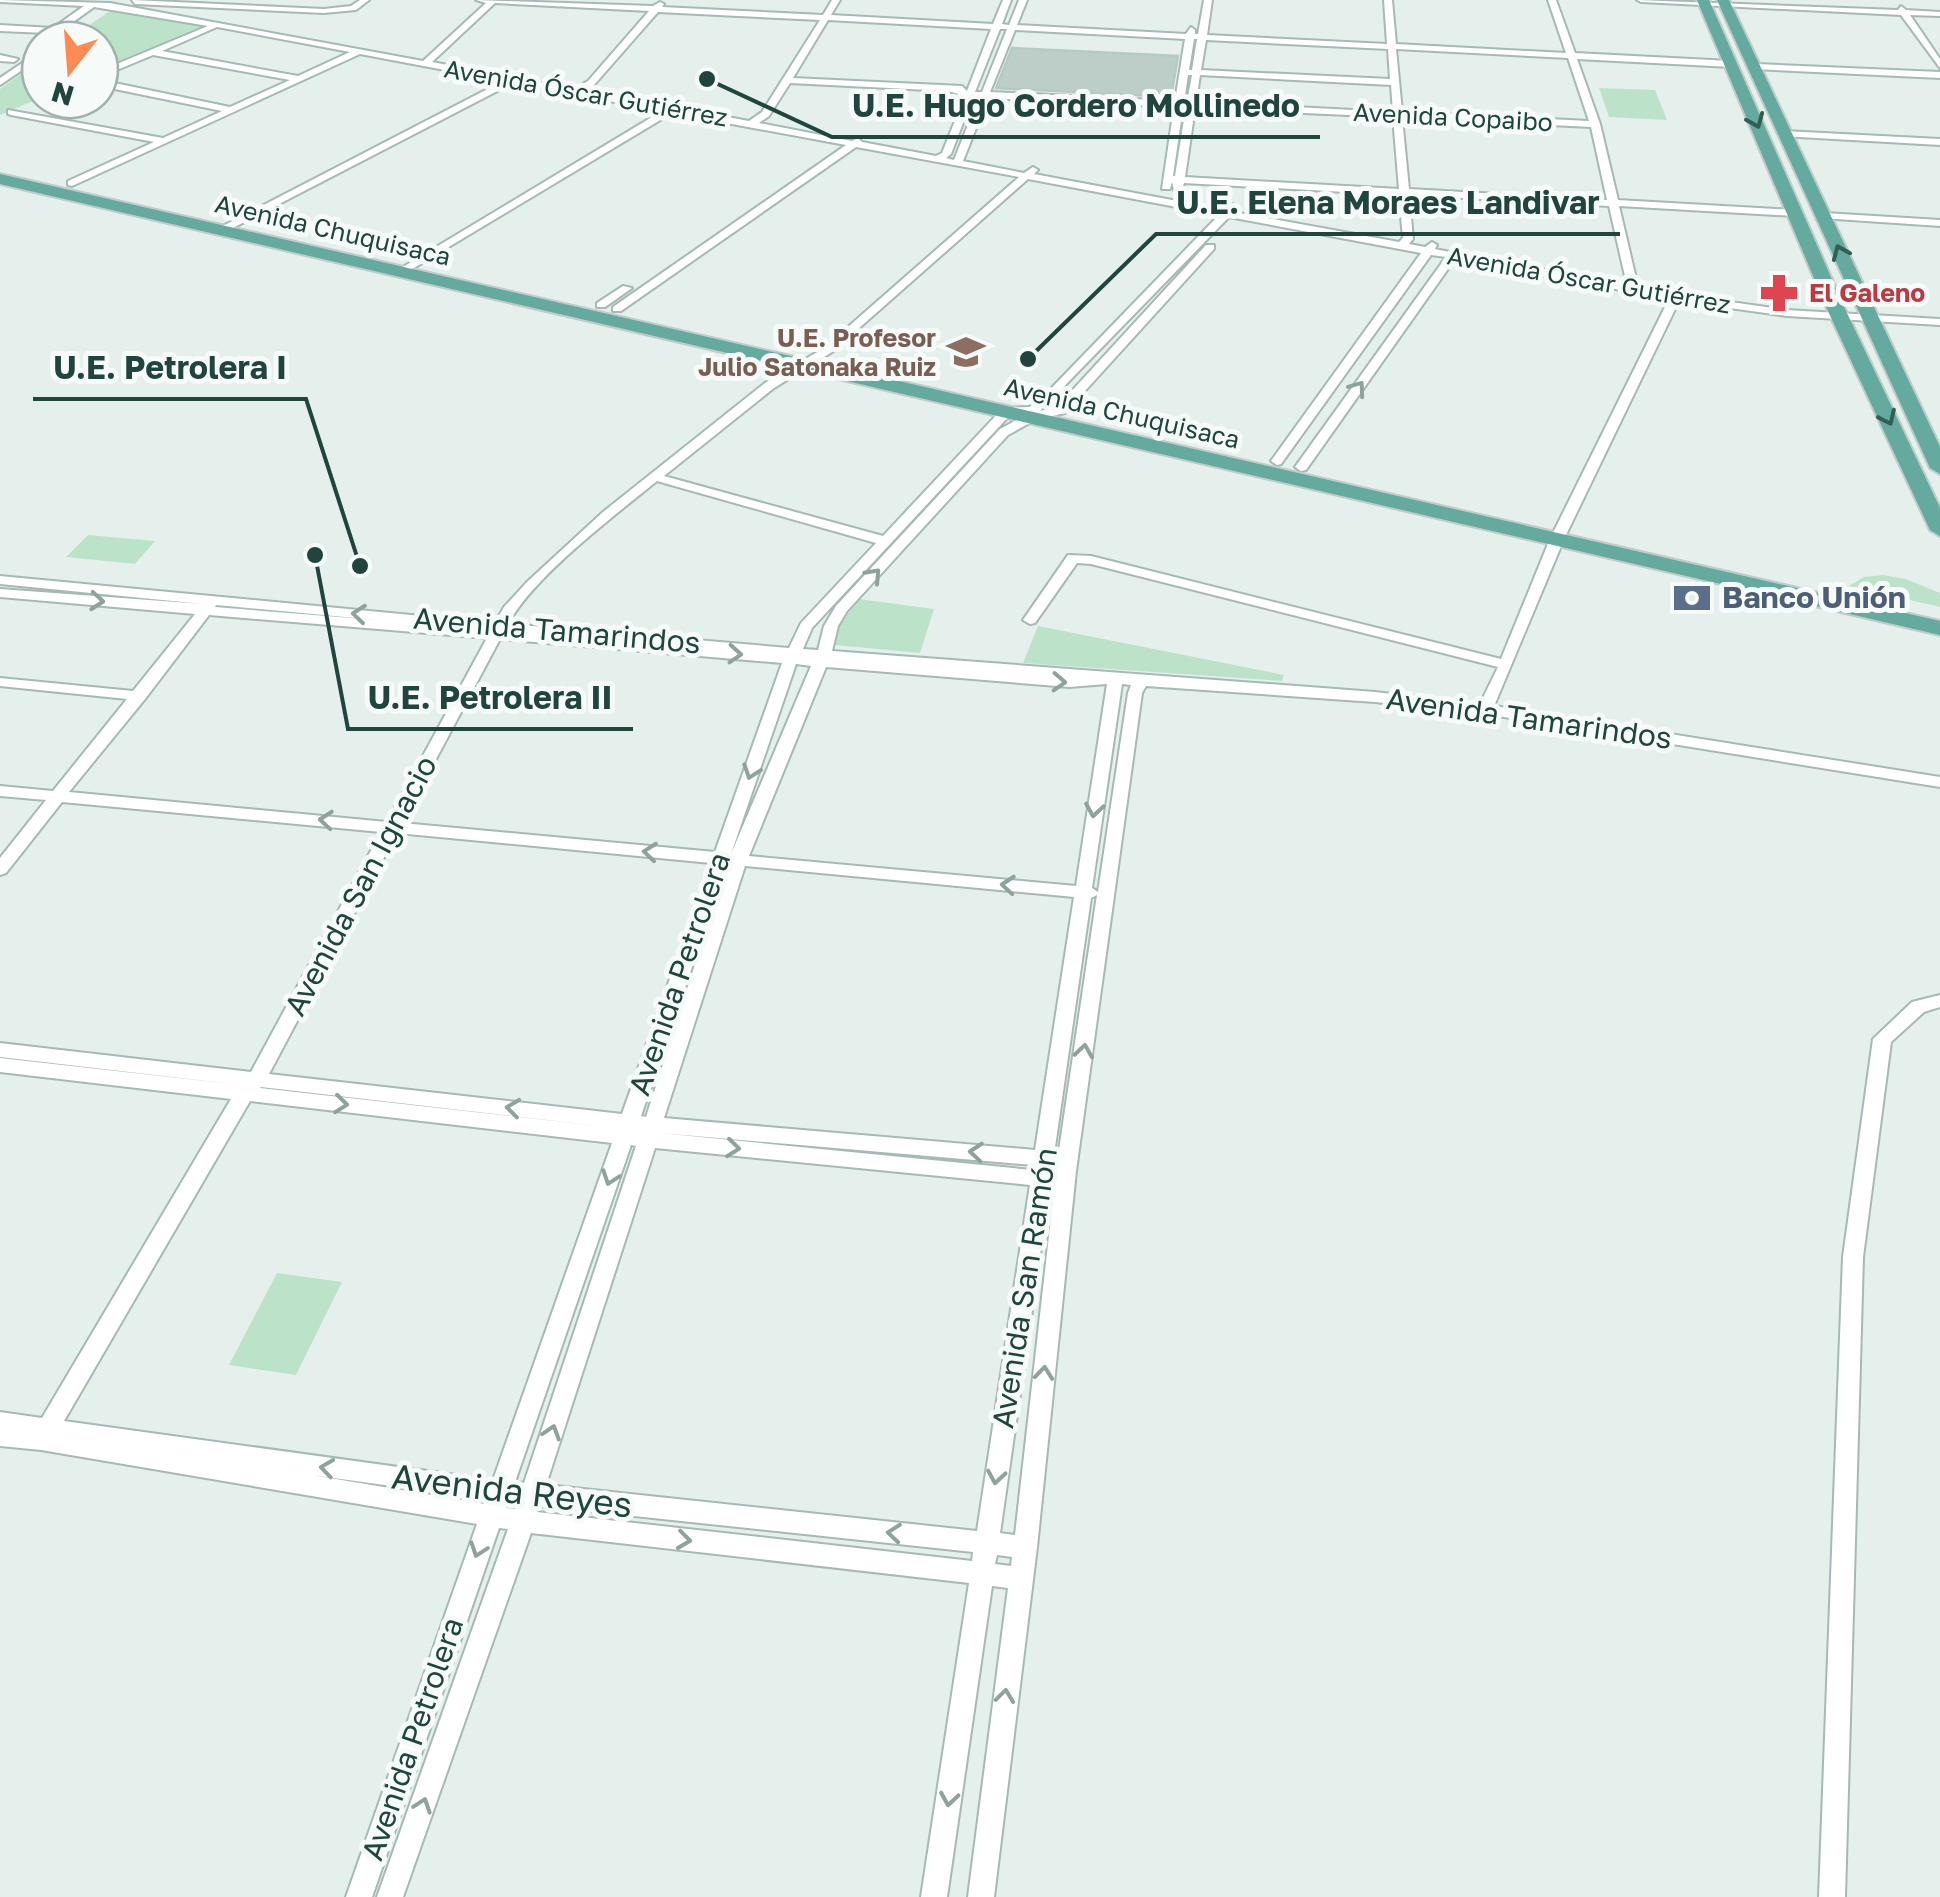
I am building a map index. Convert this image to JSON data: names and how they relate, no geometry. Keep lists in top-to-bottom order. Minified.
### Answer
{"streets":{"main road":["Avenida Chuquisaca"],"street":["Avenida Óscar Gutiérrez","Avenida Copaibo","Avenida Tamarindos","Avenida San Ignacio","Avenida Petrolera","Avenida San Ramón","Avenida Reyes"]},"crossings":[["Avenida Óscar Gutiérrez","Avenida San Ignacio"],["Avenida Óscar Gutiérrez","Avenida Petrolera"],["Avenida Chuquisaca","Avenida San Ignacio"],["Avenida Chuquisaca","Avenida Petrolera"],["Avenida Tamarindos","Avenida San Ignacio"],["Avenida Tamarindos","Avenida Petrolera"],["Avenida Tamarindos","Avenida San Ramón"],["Avenida San Ignacio","Avenida Reyes"],["Avenida Petrolera","Avenida Reyes"],["Avenida San Ramón","Avenida Reyes"]],"places":{"other":["U.E. Hugo Cordero Mollinedo","U.E. Elena Moraes Landivar","U.E. Petrolera II","U.E. Petrolera I"],"pharmacy":["El Galeno"],"school or university":["U.E. Profesor Julio Satonaka Ruiz"],"bank":["Banco Unión"]},"north":"bottom"}
